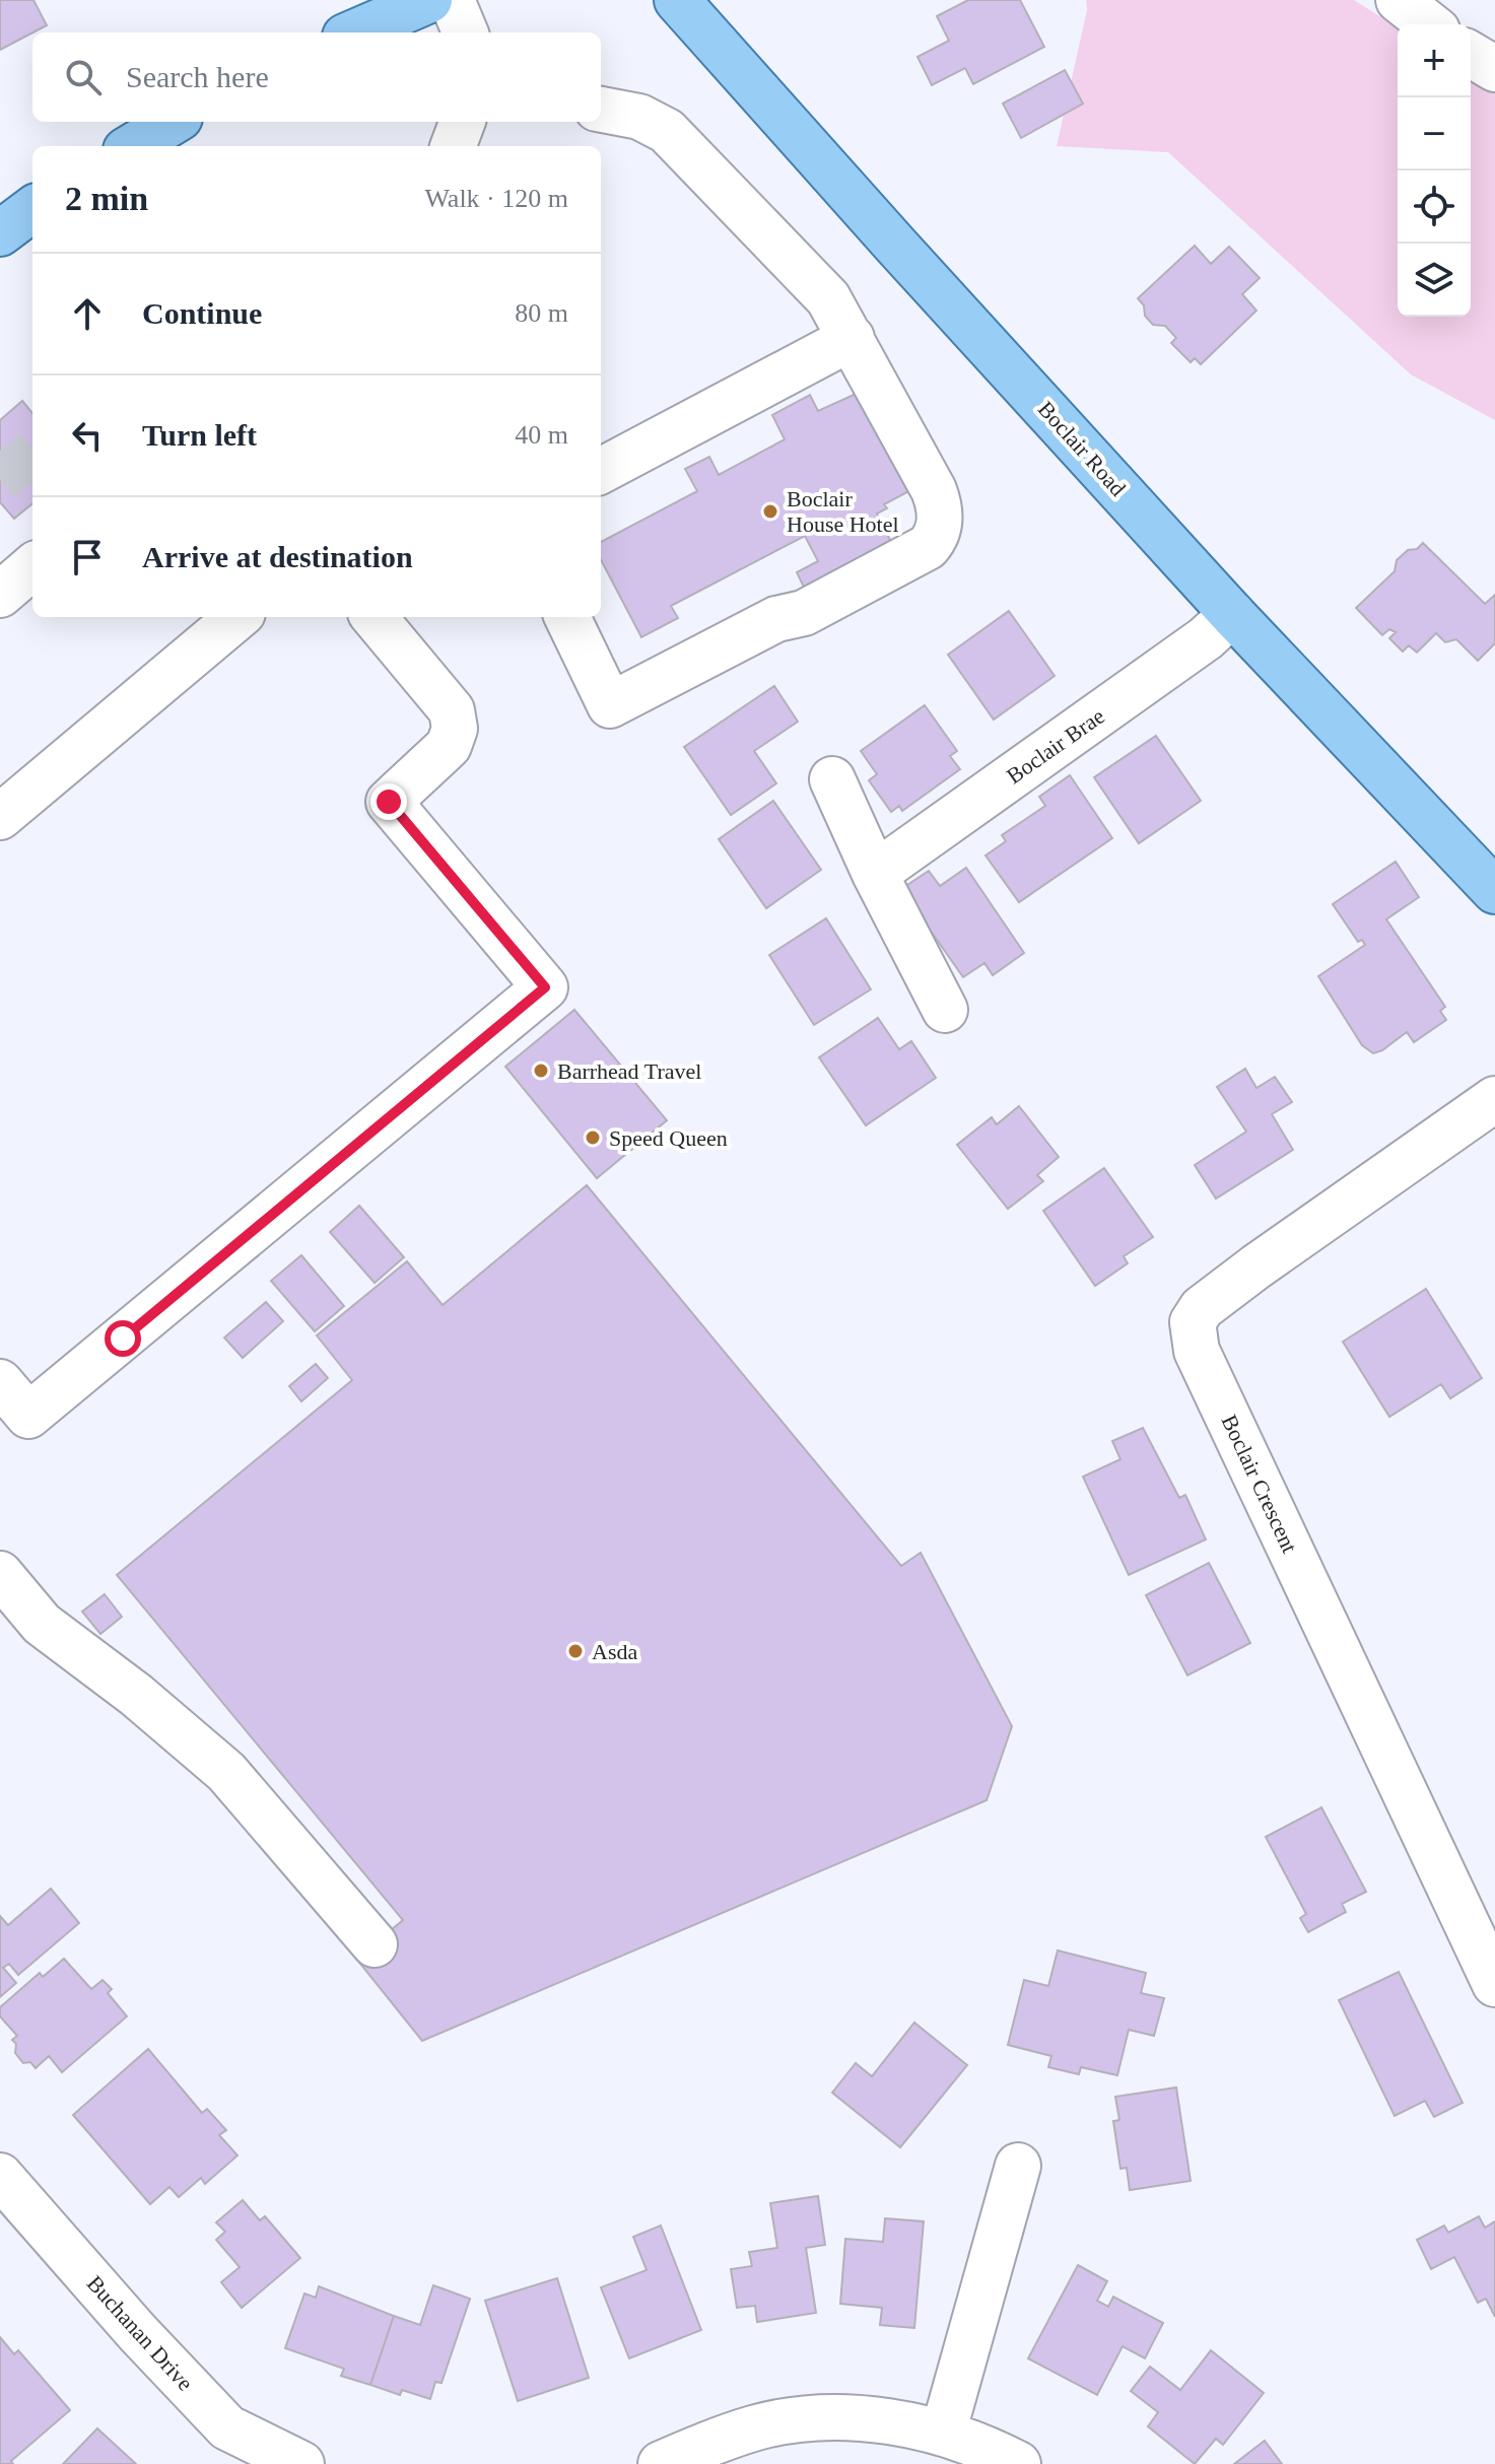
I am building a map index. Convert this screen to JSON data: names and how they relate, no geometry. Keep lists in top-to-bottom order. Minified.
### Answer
{"streets":{"main road":["Boclair Road"],"street":["Boclair Brae","Boclair Crescent","Buchanan Drive"]},"crossings":[["Boclair Road","Boclair Brae"]],"places":["Boclair House Hotel","Barrhead Travel","Speed Queen","Asda"],"page":{"map_buttons":["+","−"],"search":"Search here","heading":["2 min","Walk · 120 m"],"list":[["Continue","80 m"],["Turn left","40 m"],"Arrive at destination"]}}
